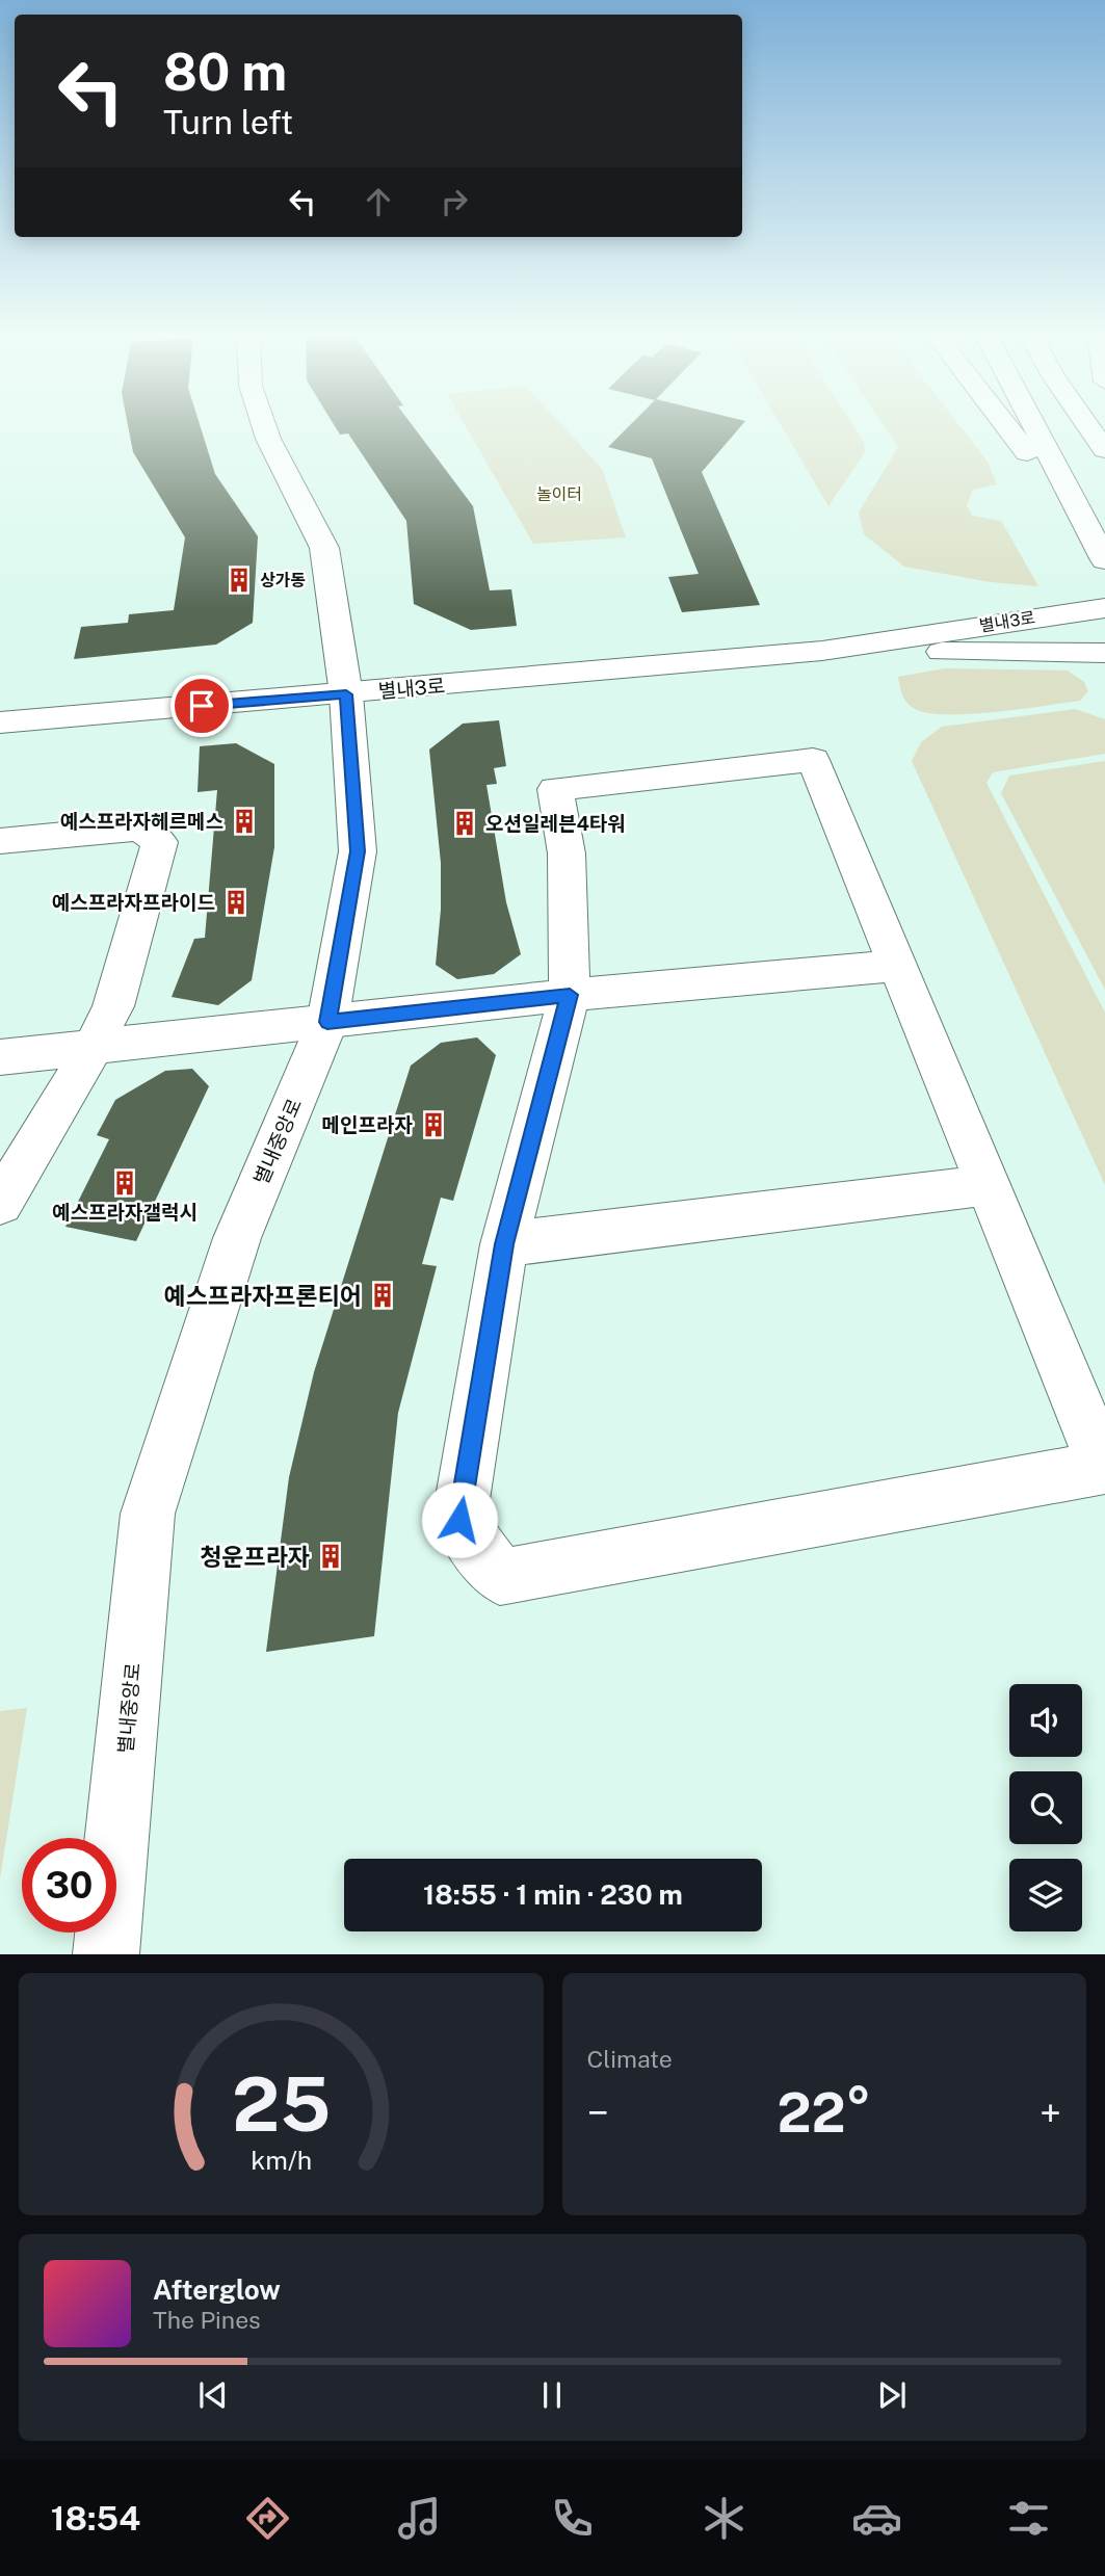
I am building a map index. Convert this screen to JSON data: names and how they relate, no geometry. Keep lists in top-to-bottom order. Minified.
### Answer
{"streets":{"main road":["별내3로","별내중앙로"]},"crossings":[["별내3로","별내중앙로"]],"parks":["놀이터"],"places":{"building":["상가동","예스프라자헤르메스","오션일레븐4타워","예스프라자프라이드","메인프라자","예스프라자갤럭시","예스프라자프론티어","청운프라자"]},"page":{"turn":["80 m","Turn left"],"limit":"30","trip":"18:55 · 1 min · 230 m","tile":"Climate","heat":["−","22°","+"],"song":["Afterglow","The Pines"],"tabs":"18:54","gauge":["25","km/h"]}}
